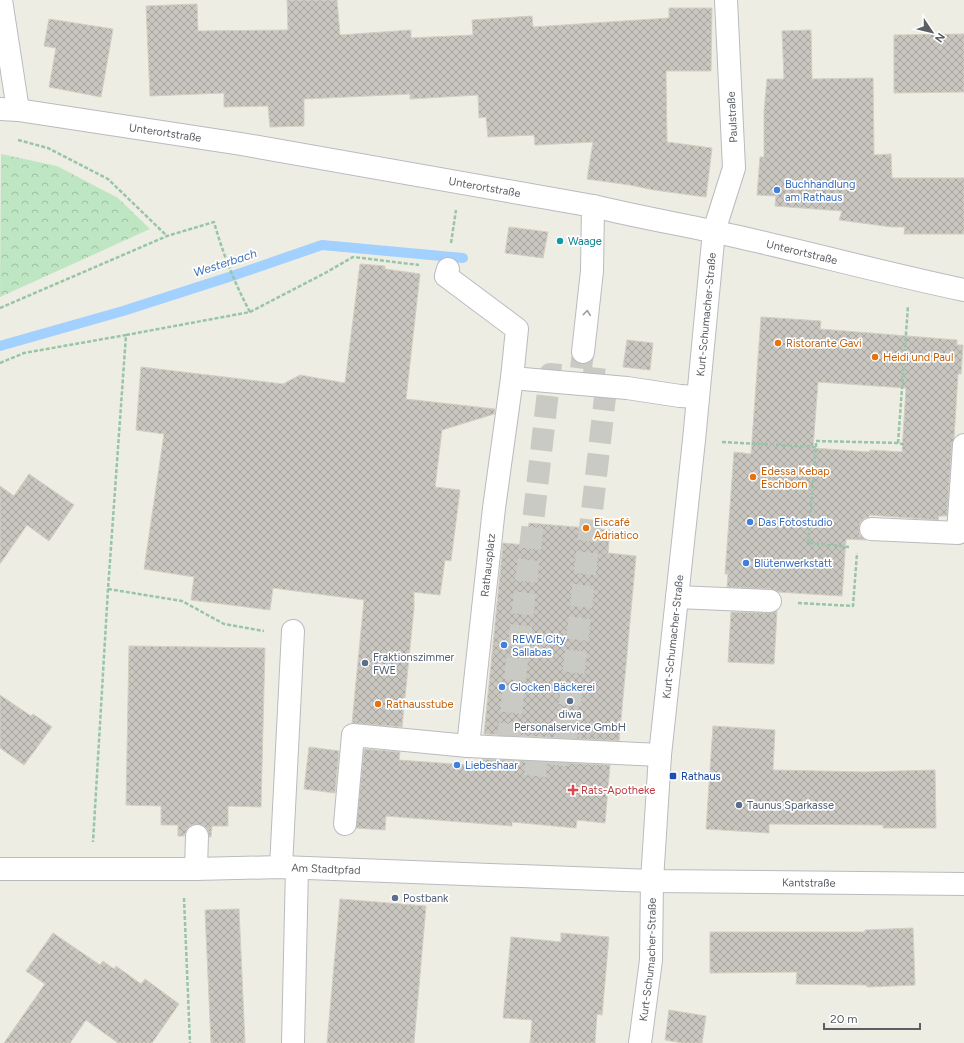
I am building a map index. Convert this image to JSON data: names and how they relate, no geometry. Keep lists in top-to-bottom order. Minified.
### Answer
{"streets":{"street":["Paulstraße","Unterortstraße","Kurt-Schumacher-Straße","Rathausplatz","Am Stadtpfad","Kantstraße"]},"crossings":[["Paulstraße","Unterortstraße"],["Paulstraße","Kurt-Schumacher-Straße"],["Unterortstraße","Kurt-Schumacher-Straße"],["Kurt-Schumacher-Straße","Am Stadtpfad"],["Kurt-Schumacher-Straße","Kantstraße"],["Am Stadtpfad","Kantstraße"]],"water":["Westerbach"],"places":{"other":["Buchhandlung am Rathaus","Waage","Ristorante Gavi","Heidi und Paul","Edessa Kebap Eschborn","Das Fotostudio","Eiscafé Adriatico","Blütenwerkstatt","REWE City Sallabas","Fraktionszimmer FWE","Glocken Bäckerei","diwa Personalservice GmbH","Rathausstube","Liebeshaar","Taunus Sparkasse","Postbank"],"transit":["Rathaus"],"health":["Rats-Apotheke"]},"scale_bar":"20 m","north":"bottom right"}
